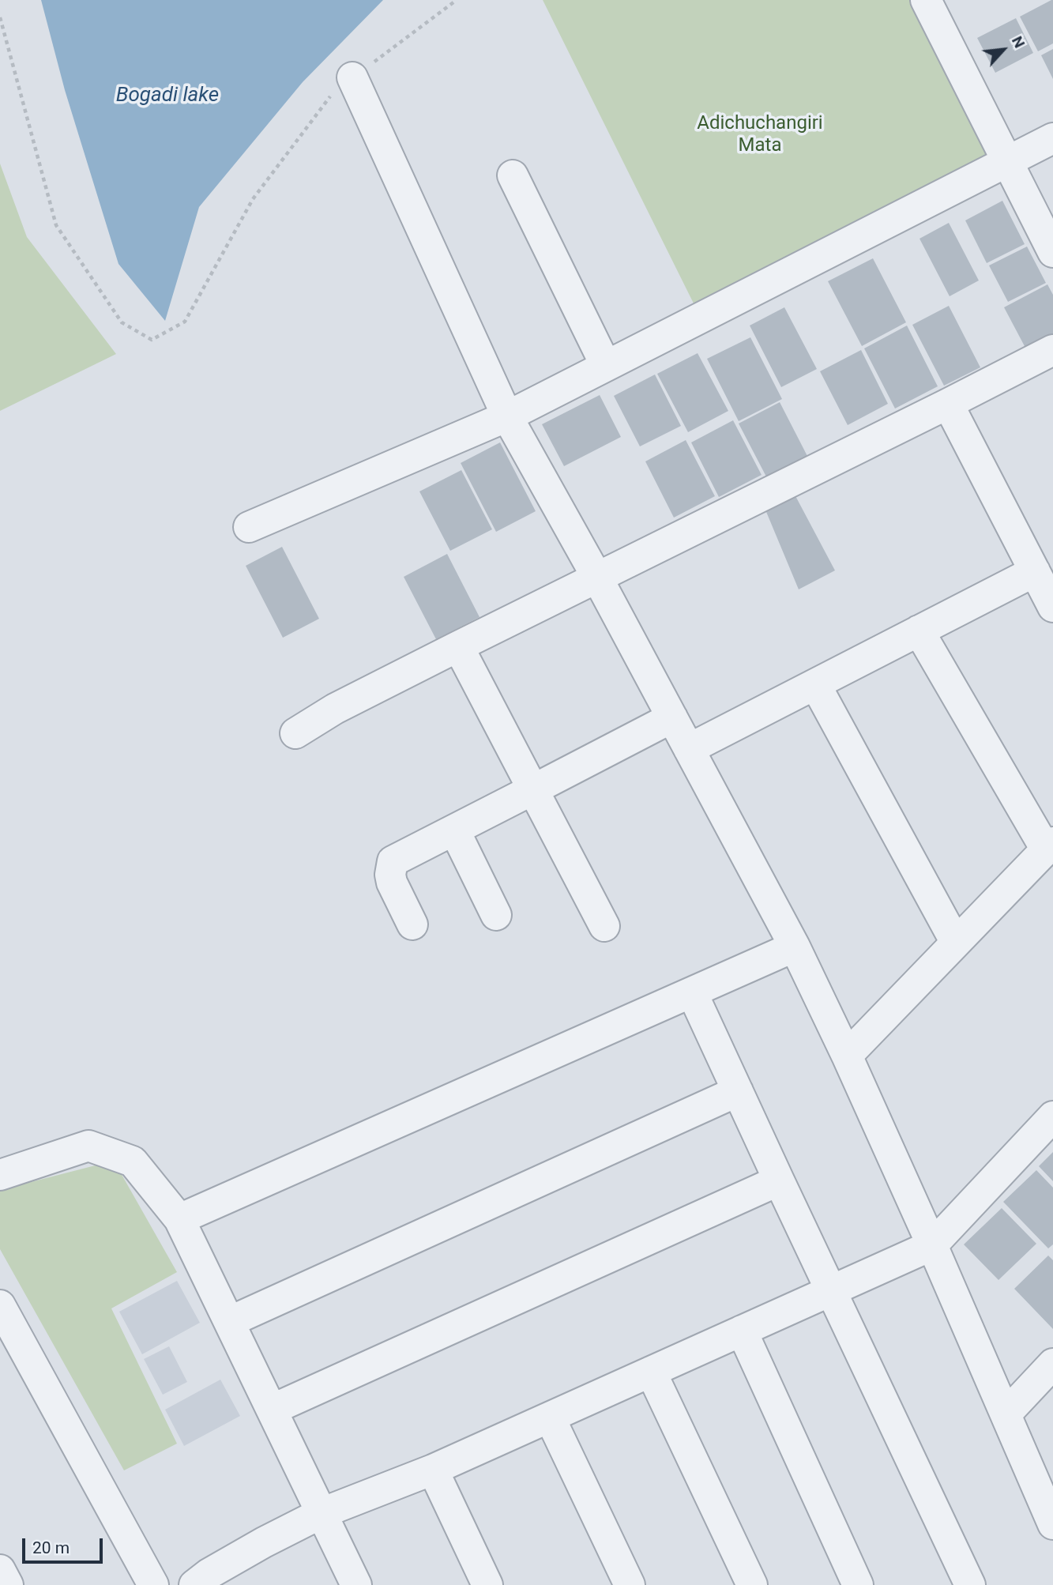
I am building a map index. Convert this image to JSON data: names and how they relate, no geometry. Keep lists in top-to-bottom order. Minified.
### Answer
{"water":["Bogadi lake"],"parks":["Adichuchangiri Mata"],"scale_bar":"20 m","north":"top right"}
